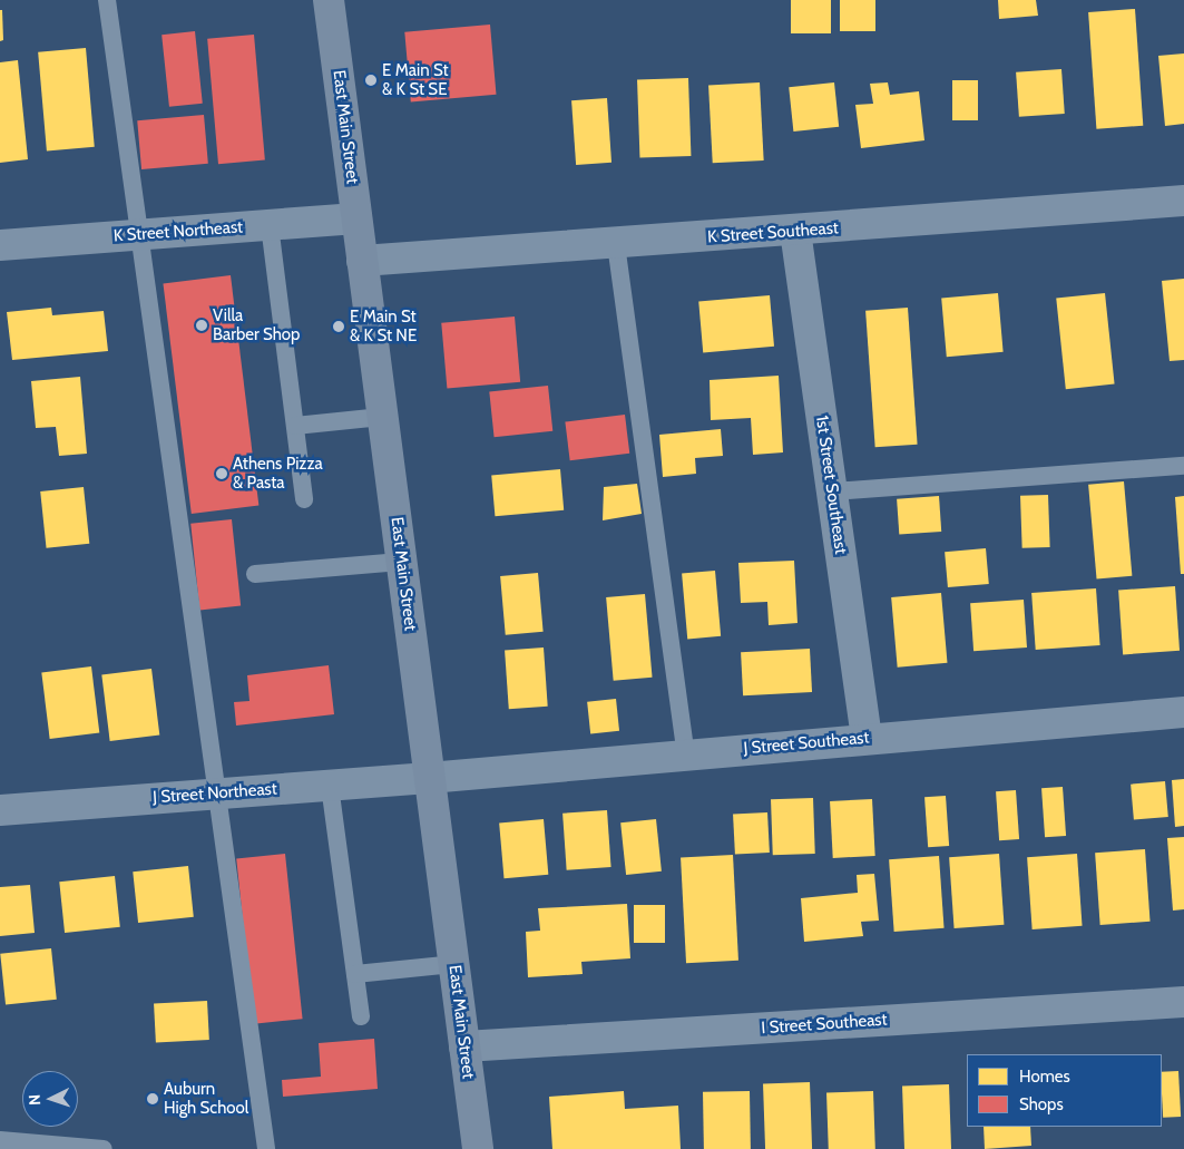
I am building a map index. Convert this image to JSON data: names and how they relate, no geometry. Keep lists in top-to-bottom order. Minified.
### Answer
{"streets":{"main road":["East Main Street"],"street":["K Street Northeast","K Street Southeast","1st Street Southeast","J Street Southeast","J Street Northeast","I Street Southeast"]},"crossings":[["East Main Street","K Street Northeast"],["East Main Street","K Street Southeast"],["East Main Street","J Street Southeast"],["East Main Street","J Street Northeast"],["East Main Street","I Street Southeast"],["K Street Southeast","1st Street Southeast"],["1st Street Southeast","J Street Southeast"],["J Street Southeast","J Street Northeast"]],"places":["E Main St & K St SE","Villa Barber Shop","E Main St & K St NE","Athens Pizza & Pasta","Auburn High School"],"legend":["Homes","Shops"],"north":"left"}
